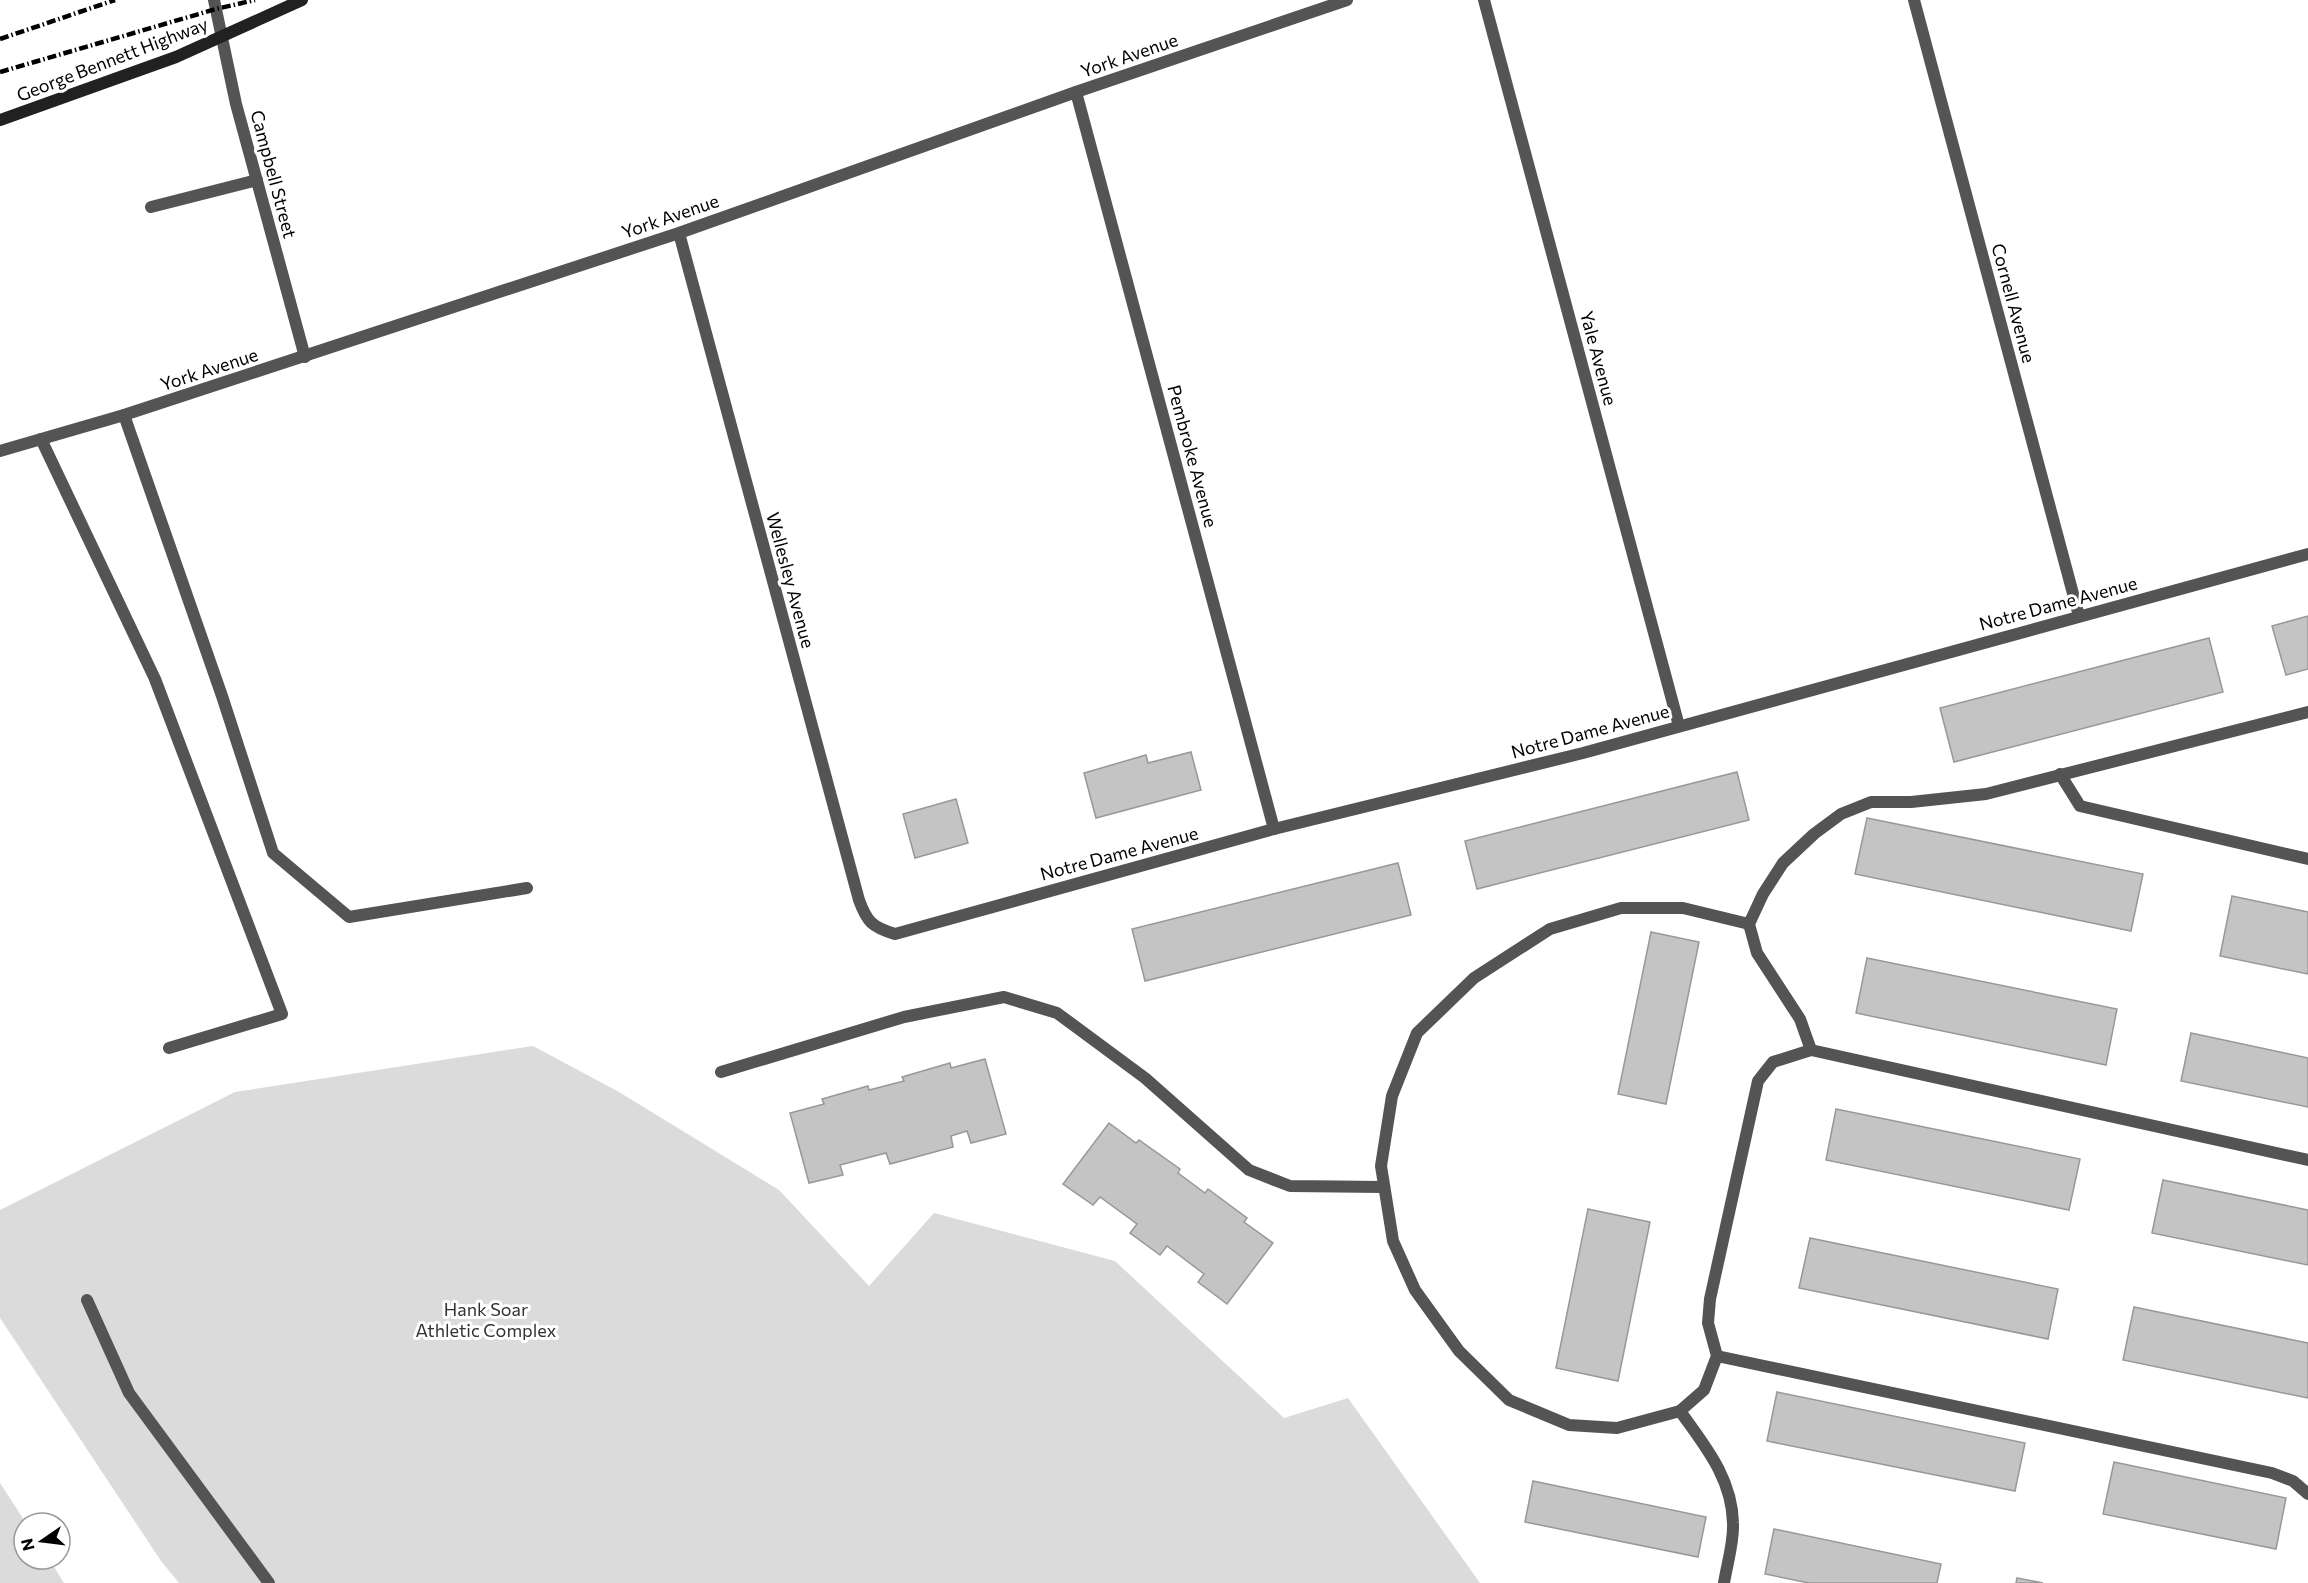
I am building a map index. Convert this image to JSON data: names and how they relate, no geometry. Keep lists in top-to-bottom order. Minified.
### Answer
{"streets":{"main road":["George Bennett Highway"],"street":["York Avenue","Campbell Street","Cornell Avenue","Yale Avenue","Pembroke Avenue","Wellesley Avenue","Notre Dame Avenue"]},"crossings":[["York Avenue","Campbell Street"],["York Avenue","Pembroke Avenue"],["York Avenue","Wellesley Avenue"],["George Bennett Highway","Campbell Street"],["Cornell Avenue","Notre Dame Avenue"],["Yale Avenue","Notre Dame Avenue"],["Pembroke Avenue","Notre Dame Avenue"],["Wellesley Avenue","Notre Dame Avenue"]],"parks":["Hank Soar Athletic Complex"],"north":"left"}
